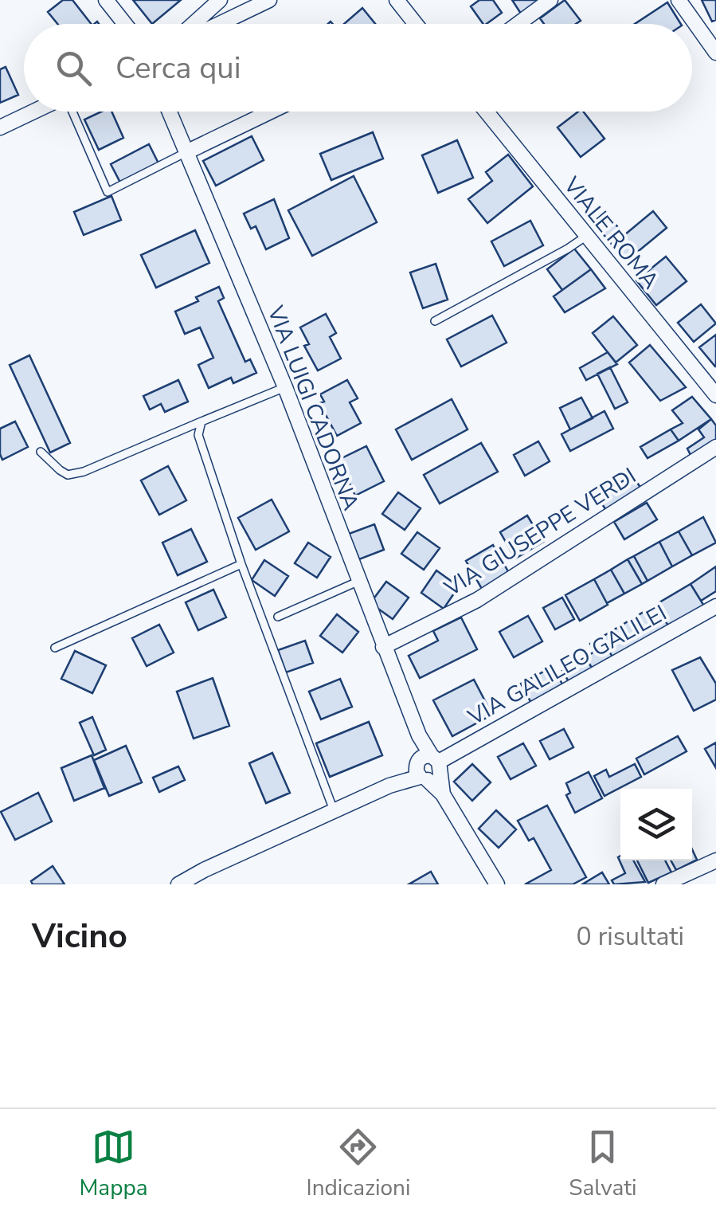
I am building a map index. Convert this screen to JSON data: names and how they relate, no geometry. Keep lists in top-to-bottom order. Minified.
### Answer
{"streets":{"street":["VIALE ROMA","VIA LUIGI CADORNA","VIA GIUSEPPE VERDI","VIA GALILEO GALILEI"]},"crossings":[["VIA LUIGI CADORNA","VIA GIUSEPPE VERDI"],["VIA LUIGI CADORNA","VIA GALILEO GALILEI"]],"page":{"search":"Cerca qui","heading":["Vicino","0 risultati"],"nav":["Mappa","Indicazioni","Salvati"]}}
